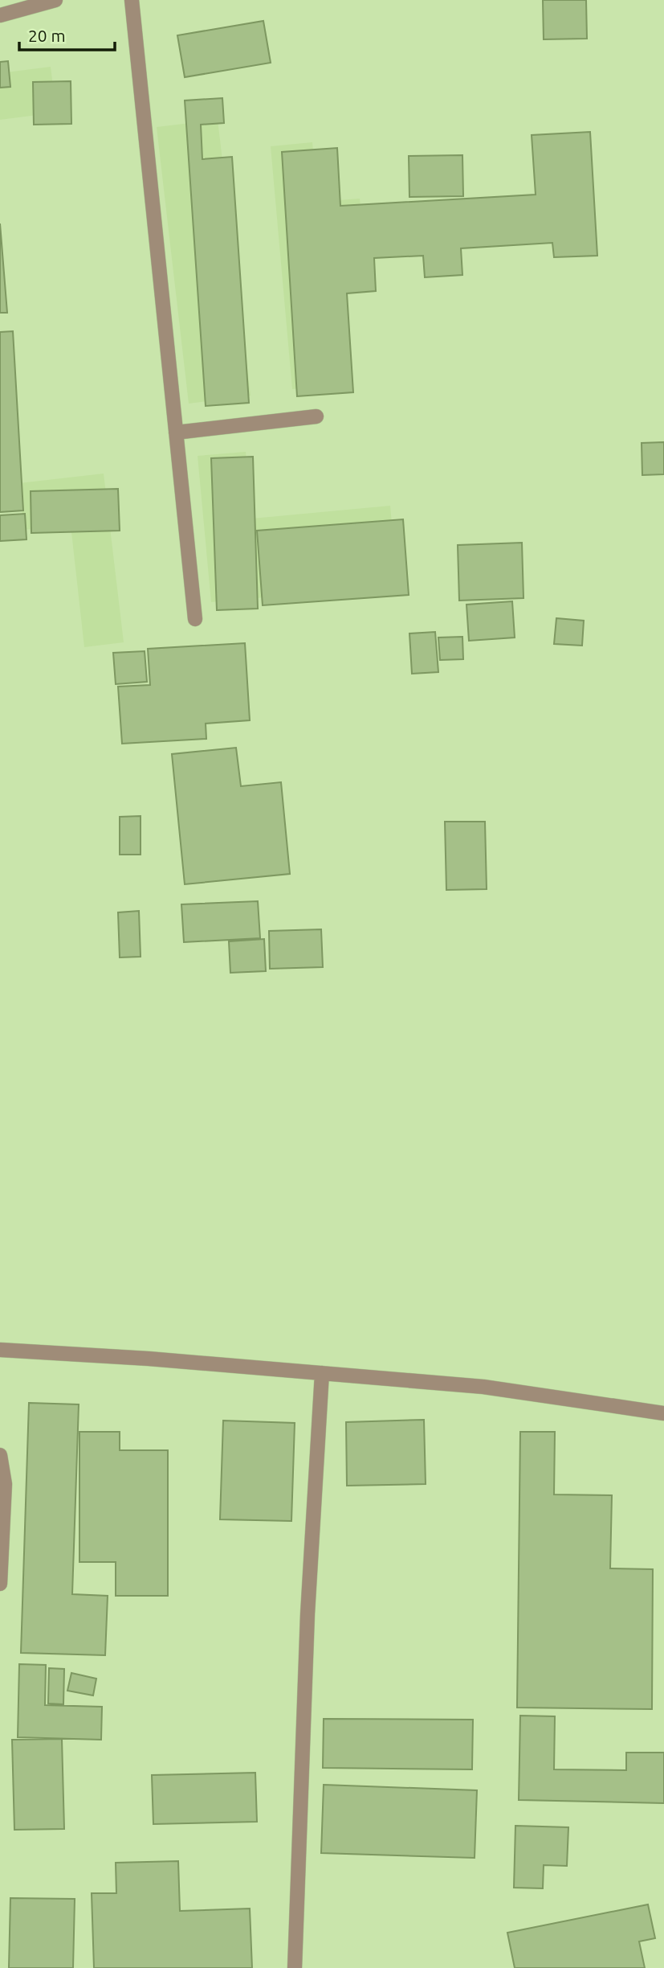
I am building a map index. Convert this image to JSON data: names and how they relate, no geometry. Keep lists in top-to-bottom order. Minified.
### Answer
{"scale_bar":"20 m"}
